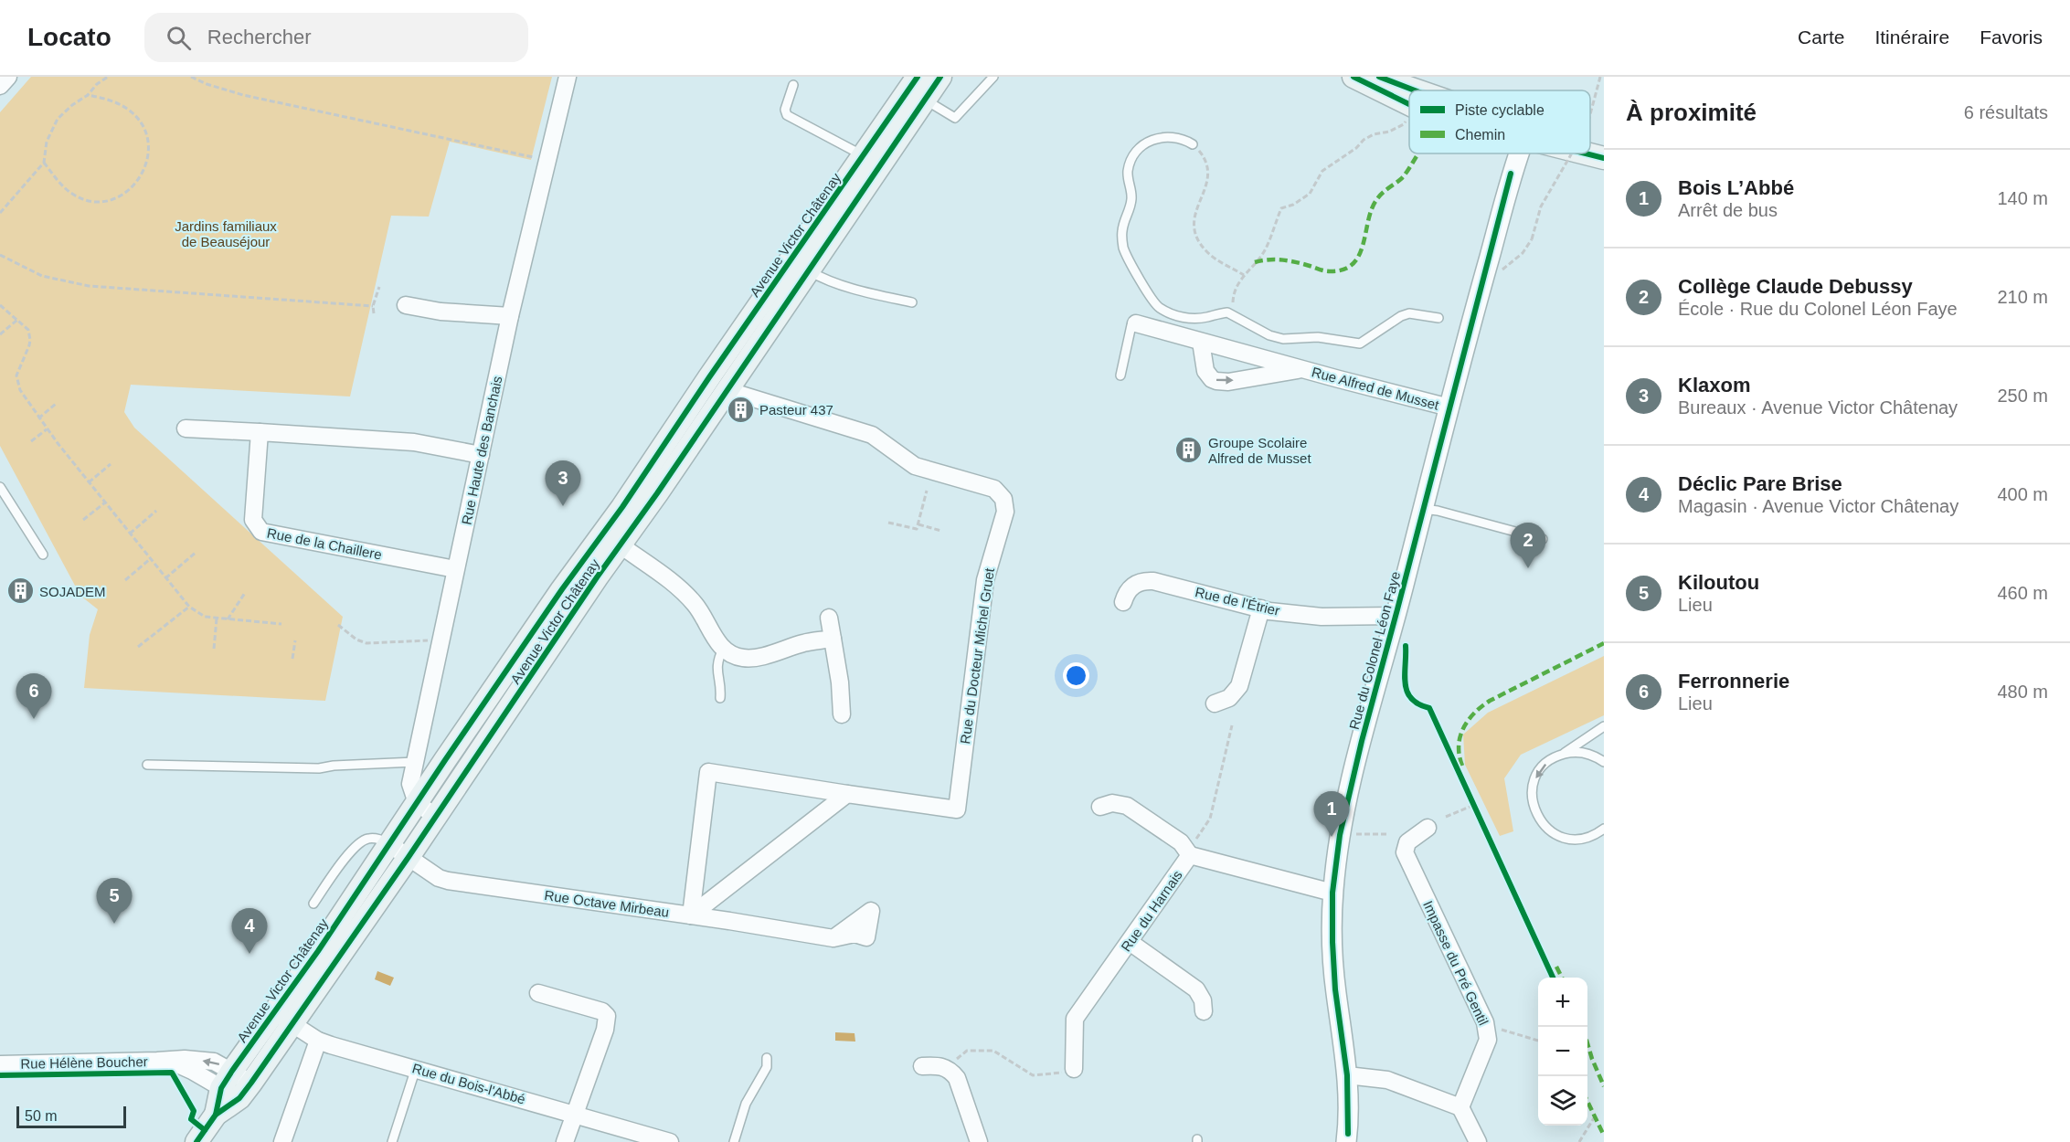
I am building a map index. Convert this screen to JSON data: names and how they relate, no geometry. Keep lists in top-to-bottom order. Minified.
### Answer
{"streets":{"main road":["Avenue Victor Châtenay"],"street":["Rue Alfred de Musset","Rue Haute des Banchais","Rue de la Chaillere","Rue de l'Étrier","Rue du Colonel Léon Faye","Rue du Docteur Michel Gruet","Rue Octave Mirbeau","Rue du Harnais","Impasse du Pré Gentil","Rue Hélène Boucher","Rue du Bois-l'Abbé"]},"crossings":[["Avenue Victor Châtenay","Rue Haute des Banchais"],["Avenue Victor Châtenay","Rue du Docteur Michel Gruet"],["Avenue Victor Châtenay","Rue Octave Mirbeau"],["Avenue Victor Châtenay","Rue Hélène Boucher"],["Avenue Victor Châtenay","Rue du Bois-l'Abbé"],["Rue Alfred de Musset","Rue du Colonel Léon Faye"],["Rue Haute des Banchais","Rue de la Chaillere"],["Rue de l'Étrier","Rue du Colonel Léon Faye"],["Rue du Colonel Léon Faye","Rue du Harnais"]],"parks":["Jardins familiaux de Beauséjour"],"places":{"building":["Pasteur 437","Groupe Scolaire Alfred de Musset","SOJADEM"]},"legend":["Piste cyclable","Chemin"],"scale_bar":"50 m","page":{"header":"Locato","search":"Rechercher","nav":["Carte","Itinéraire","Favoris"],"heading":["À proximité","6 résultats"],"list":[{"mark":"1","name":"Bois L’Abbé","note":"Arrêt de bus","value":"140 m"},{"mark":"2","name":"Collège Claude Debussy","note":"École · Rue du Colonel Léon Faye","value":"210 m"},{"mark":"3","name":"Klaxom","note":"Bureaux · Avenue Victor Châtenay","value":"250 m"},{"mark":"4","name":"Déclic Pare Brise","note":"Magasin · Avenue Victor Châtenay","value":"400 m"},{"mark":"5","name":"Kiloutou","note":"Lieu","value":"460 m"},{"mark":"6","name":"Ferronnerie","note":"Lieu","value":"480 m"}],"pins":["3","2","6","1","5","4"],"map_buttons":["+","−"],"scale":"50 m"}}
